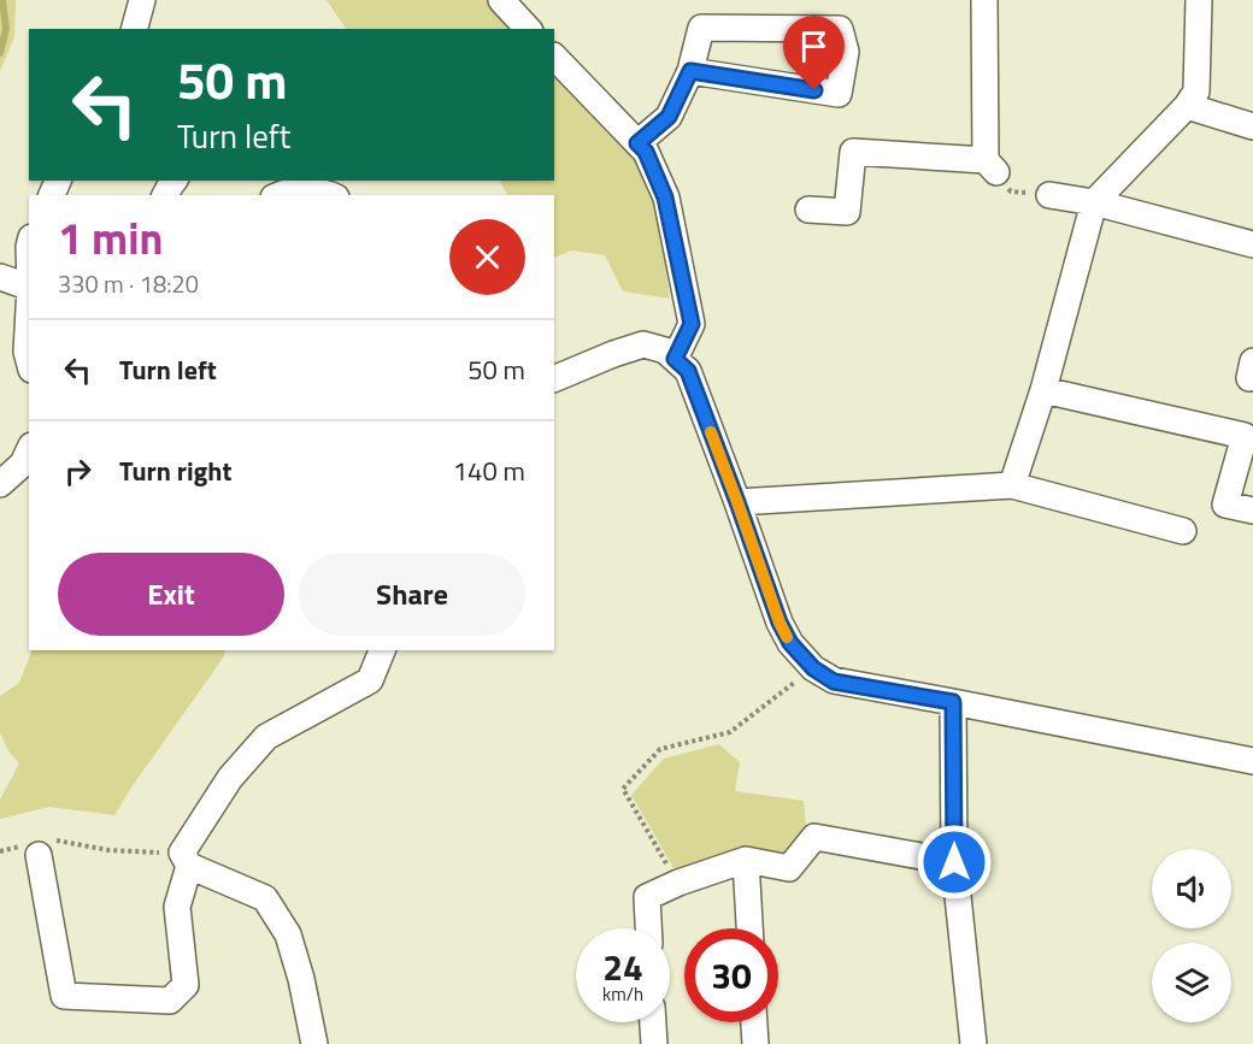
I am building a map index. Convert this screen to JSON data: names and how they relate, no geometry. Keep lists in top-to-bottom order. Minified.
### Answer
{"page":{"turn":["50 m","Turn left"],"heading":["1 min","330 m · 18:20"],"list":[{"name":"Turn left","value":"50 m"},{"name":"Turn right","value":"140 m"}],"buttons":["Exit","Share"],"speed":"24 km/h","limit":"30"}}
